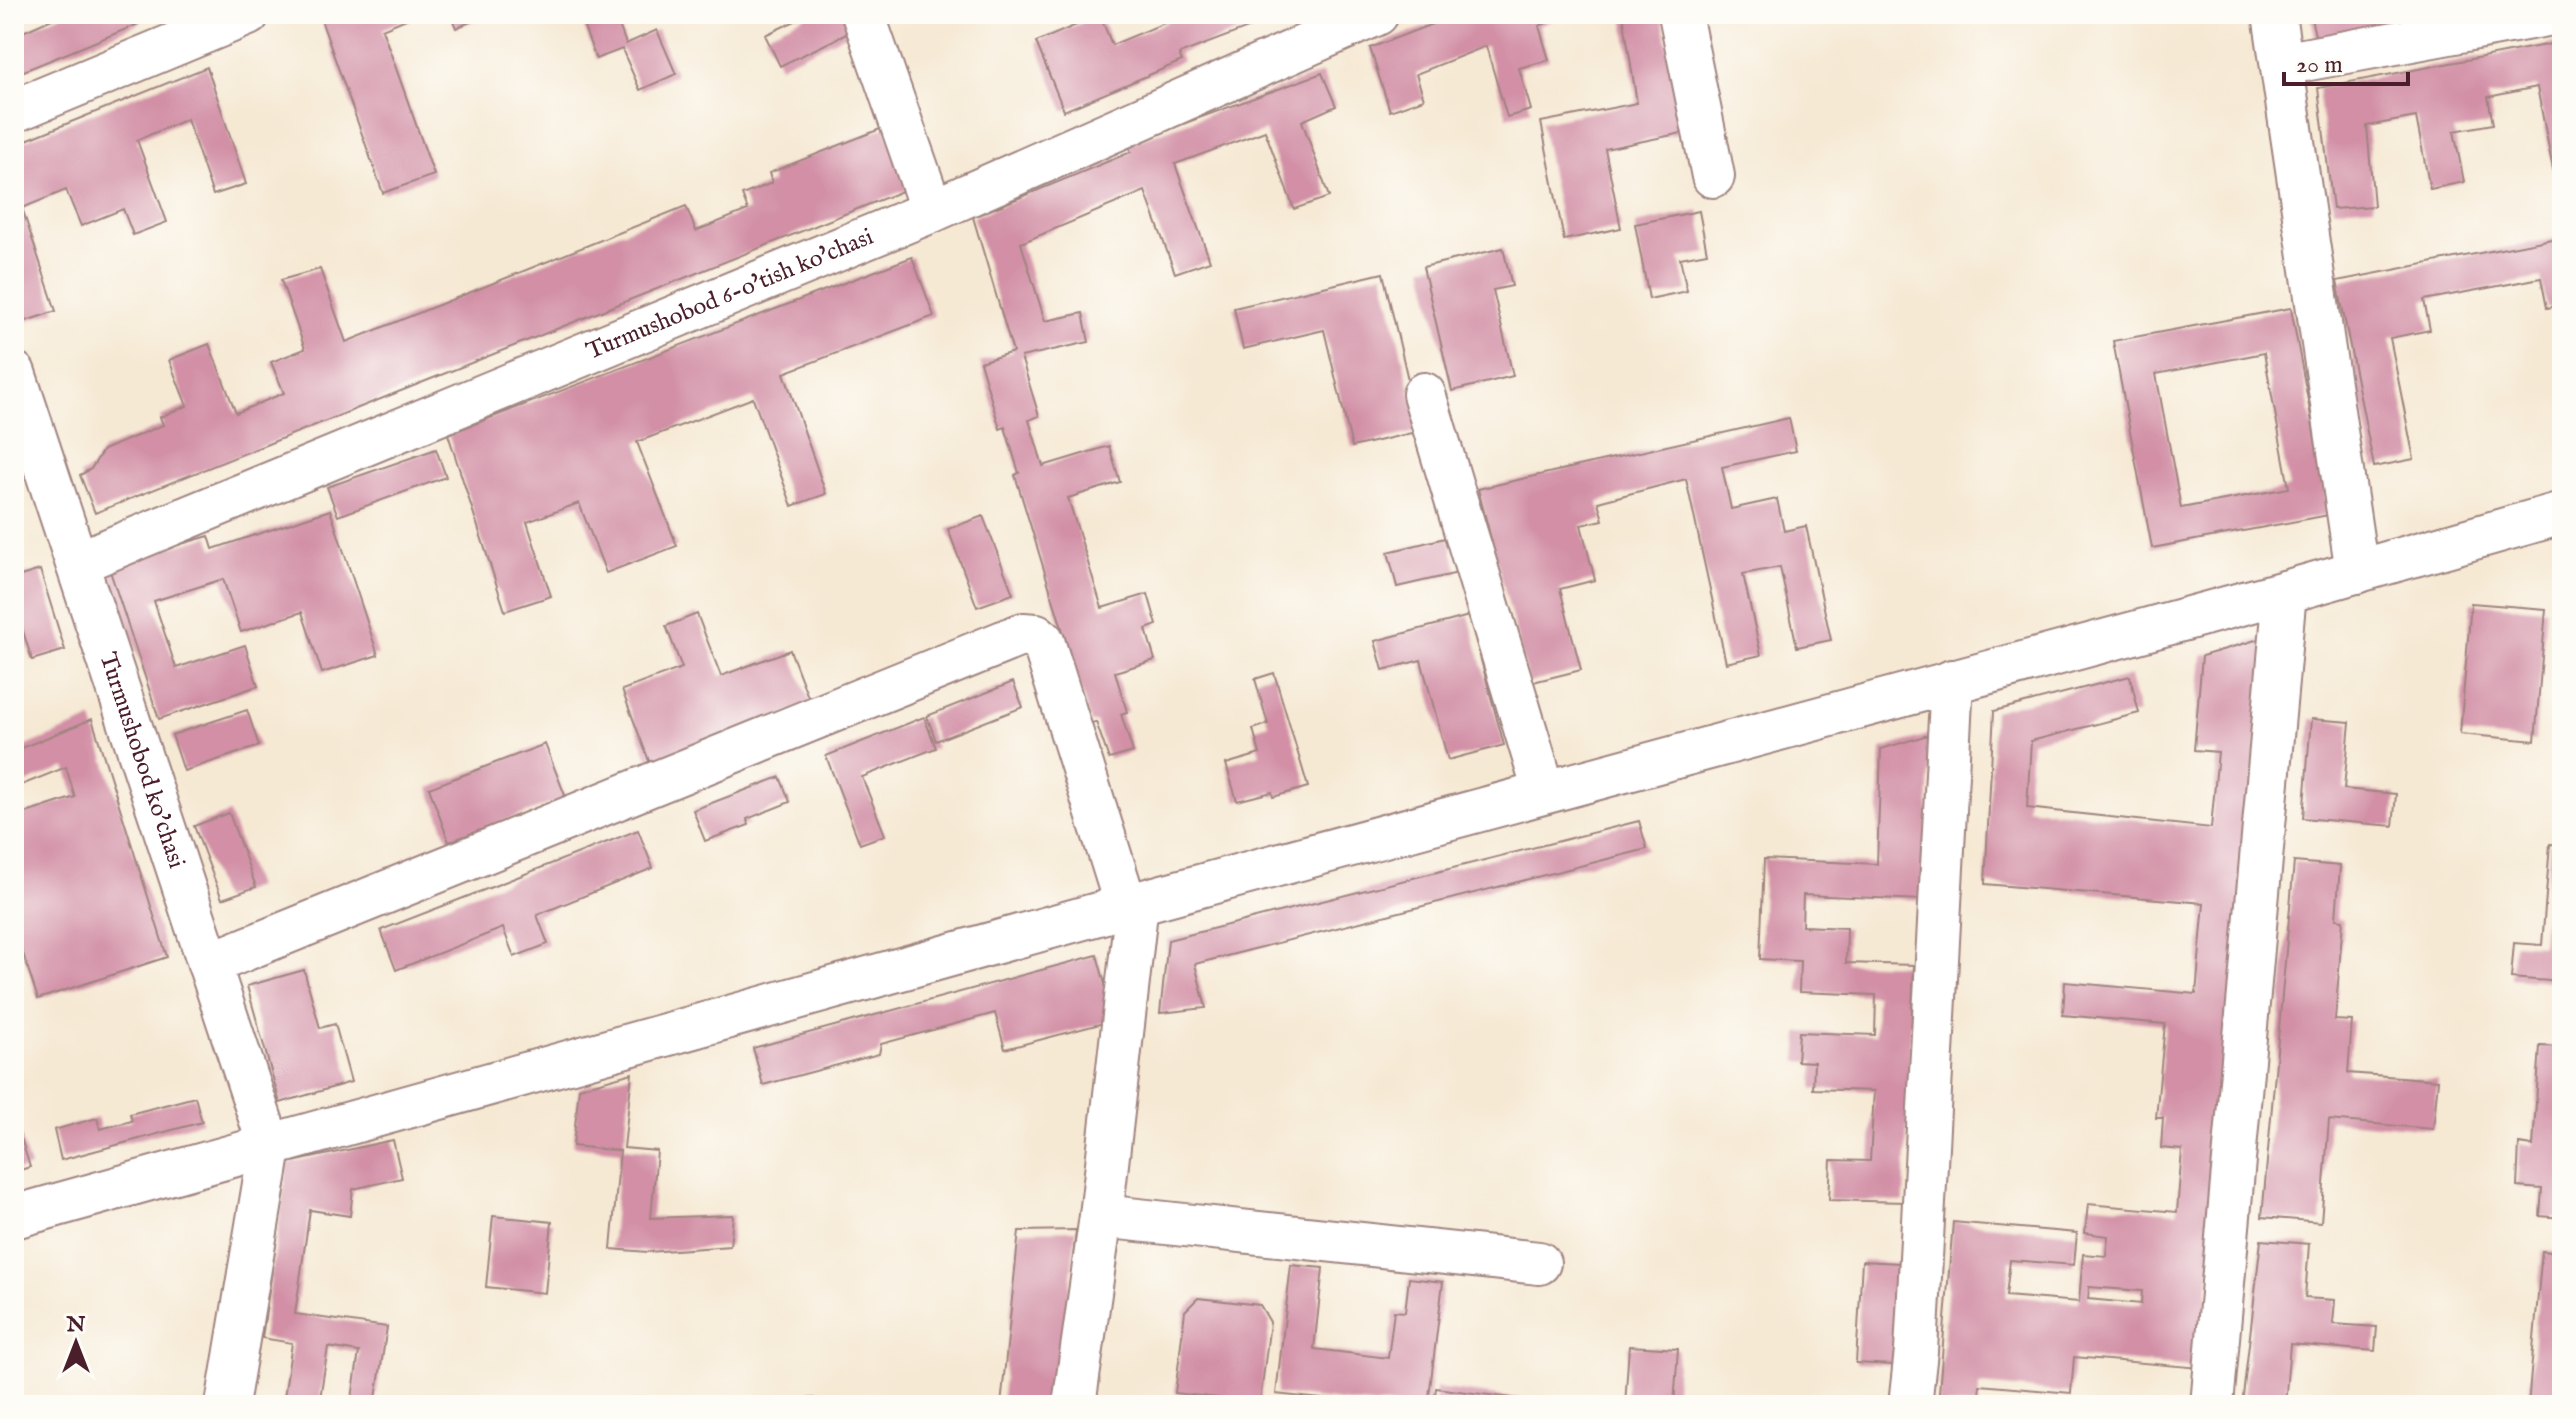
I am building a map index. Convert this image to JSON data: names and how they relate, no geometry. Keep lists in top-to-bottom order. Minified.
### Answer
{"streets":{"street":["Turmushobod 6-o'tish ko'chasi","Turmushobod ko'chasi"]},"crossings":[["Turmushobod 6-o'tish ko'chasi","Turmushobod ko'chasi"]],"scale_bar":"20 m","north":"top"}
